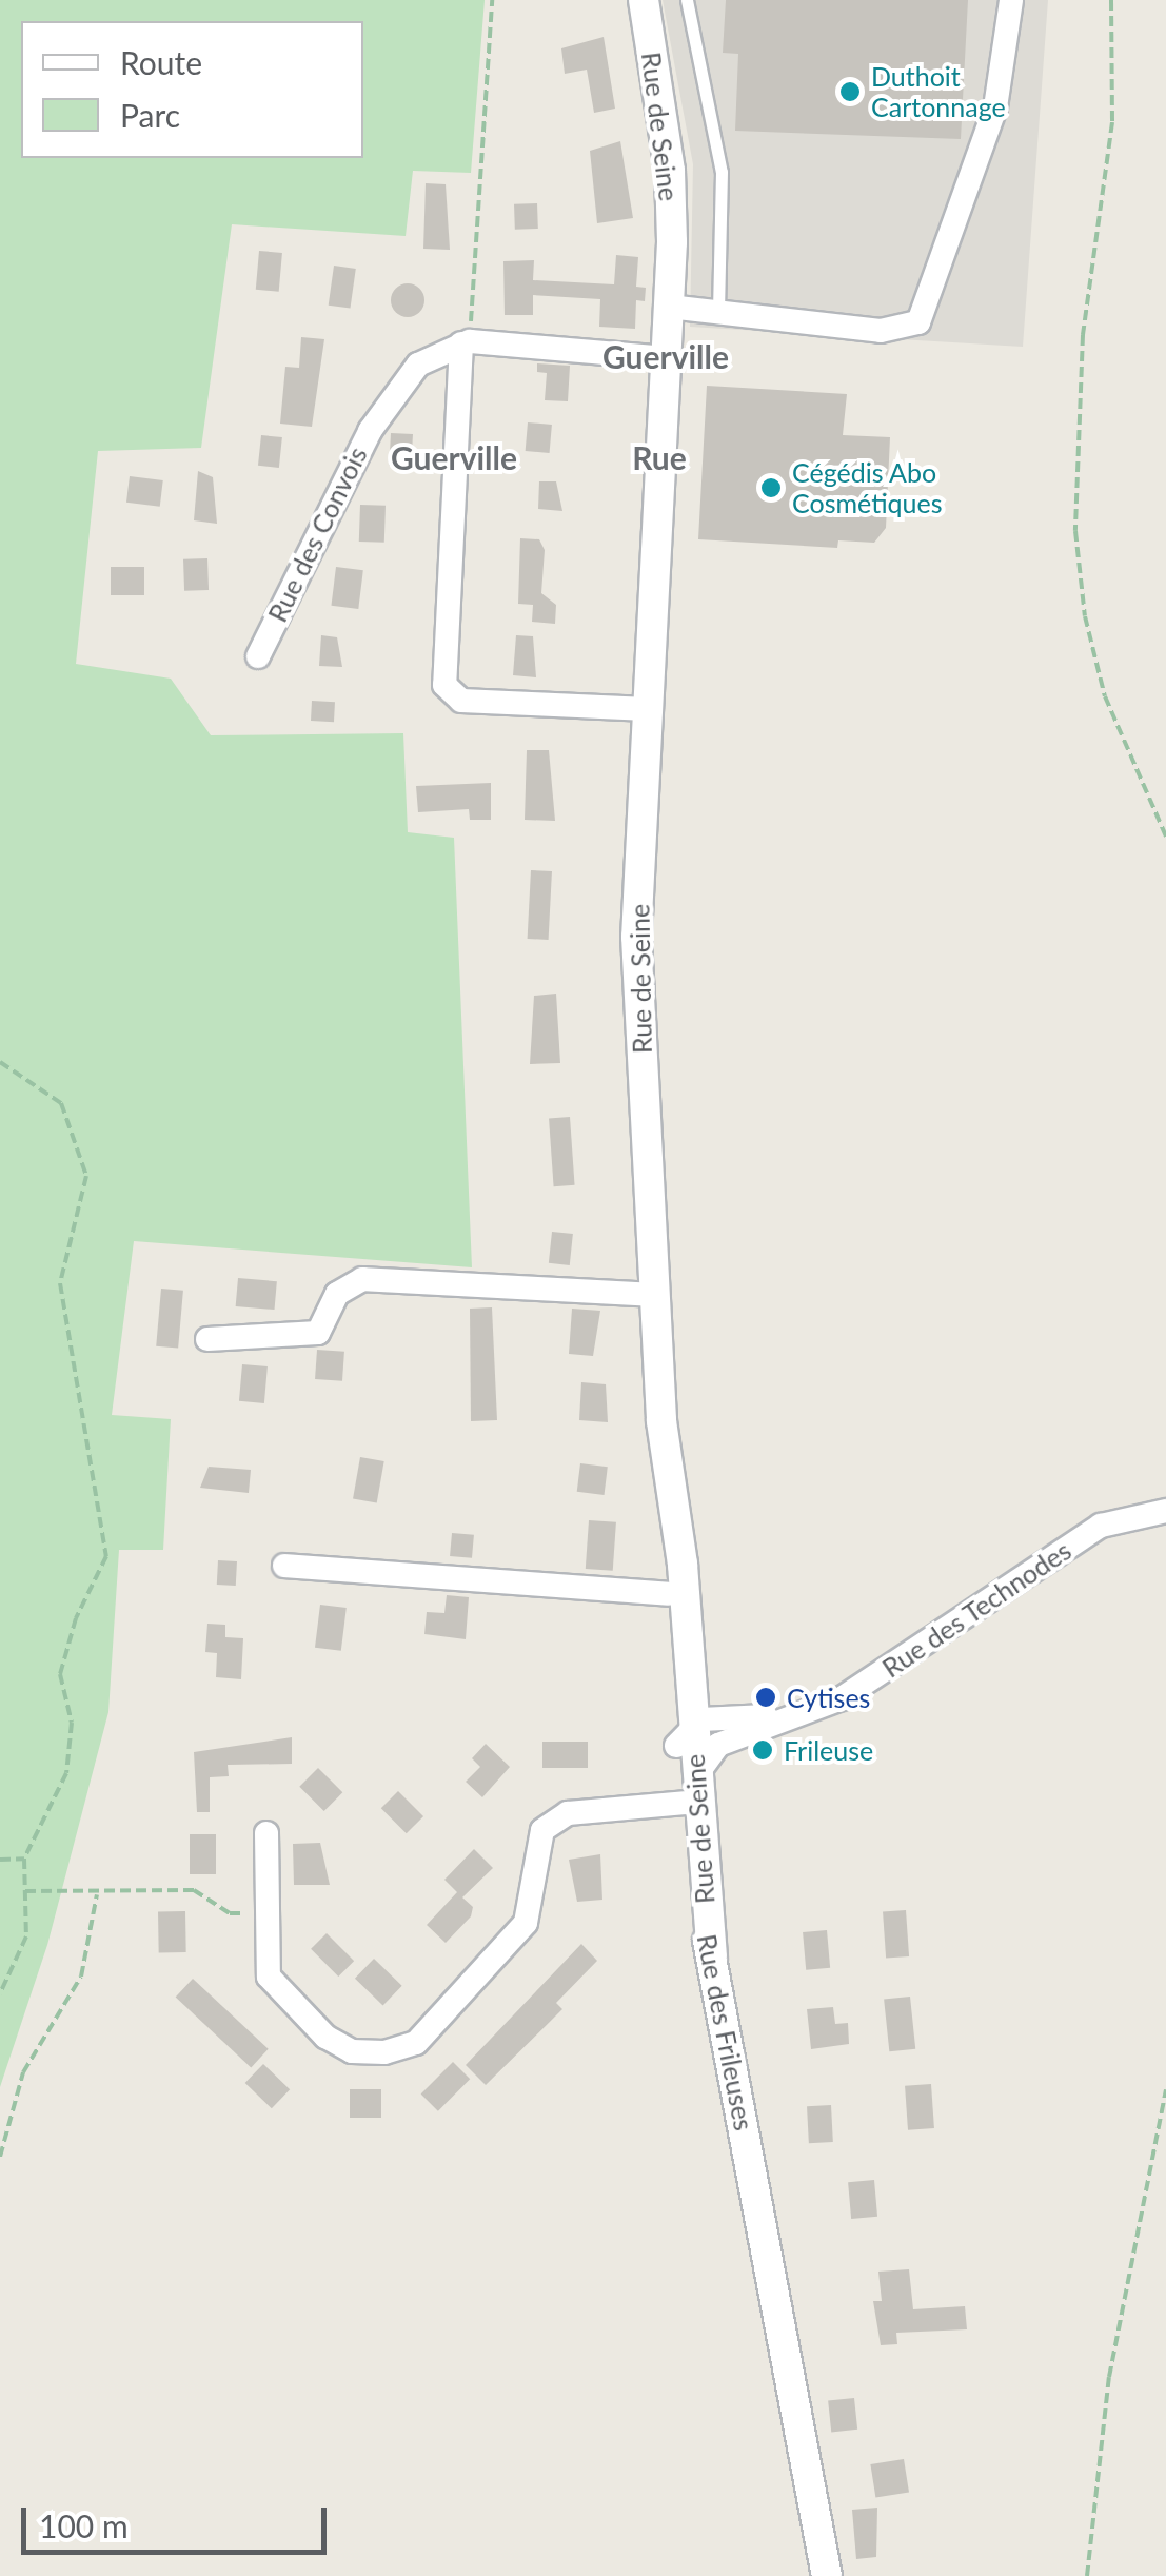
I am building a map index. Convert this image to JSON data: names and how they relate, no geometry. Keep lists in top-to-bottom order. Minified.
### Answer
{"streets":{"street":["Rue de Seine","Rue des Convois","Rue des Technodes","Rue des Frileuses"]},"crossings":[["Rue de Seine","Rue des Technodes"],["Rue de Seine","Rue des Frileuses"],["Rue des Technodes","Rue des Frileuses"]],"districts":["Guerville","Guerville","Rue"],"places":["Duthoit Cartonnage","Cégédis Abo Cosmétiques","Cytises","Frileuse"],"legend":["Route","Parc"],"scale_bar":"100 m"}
